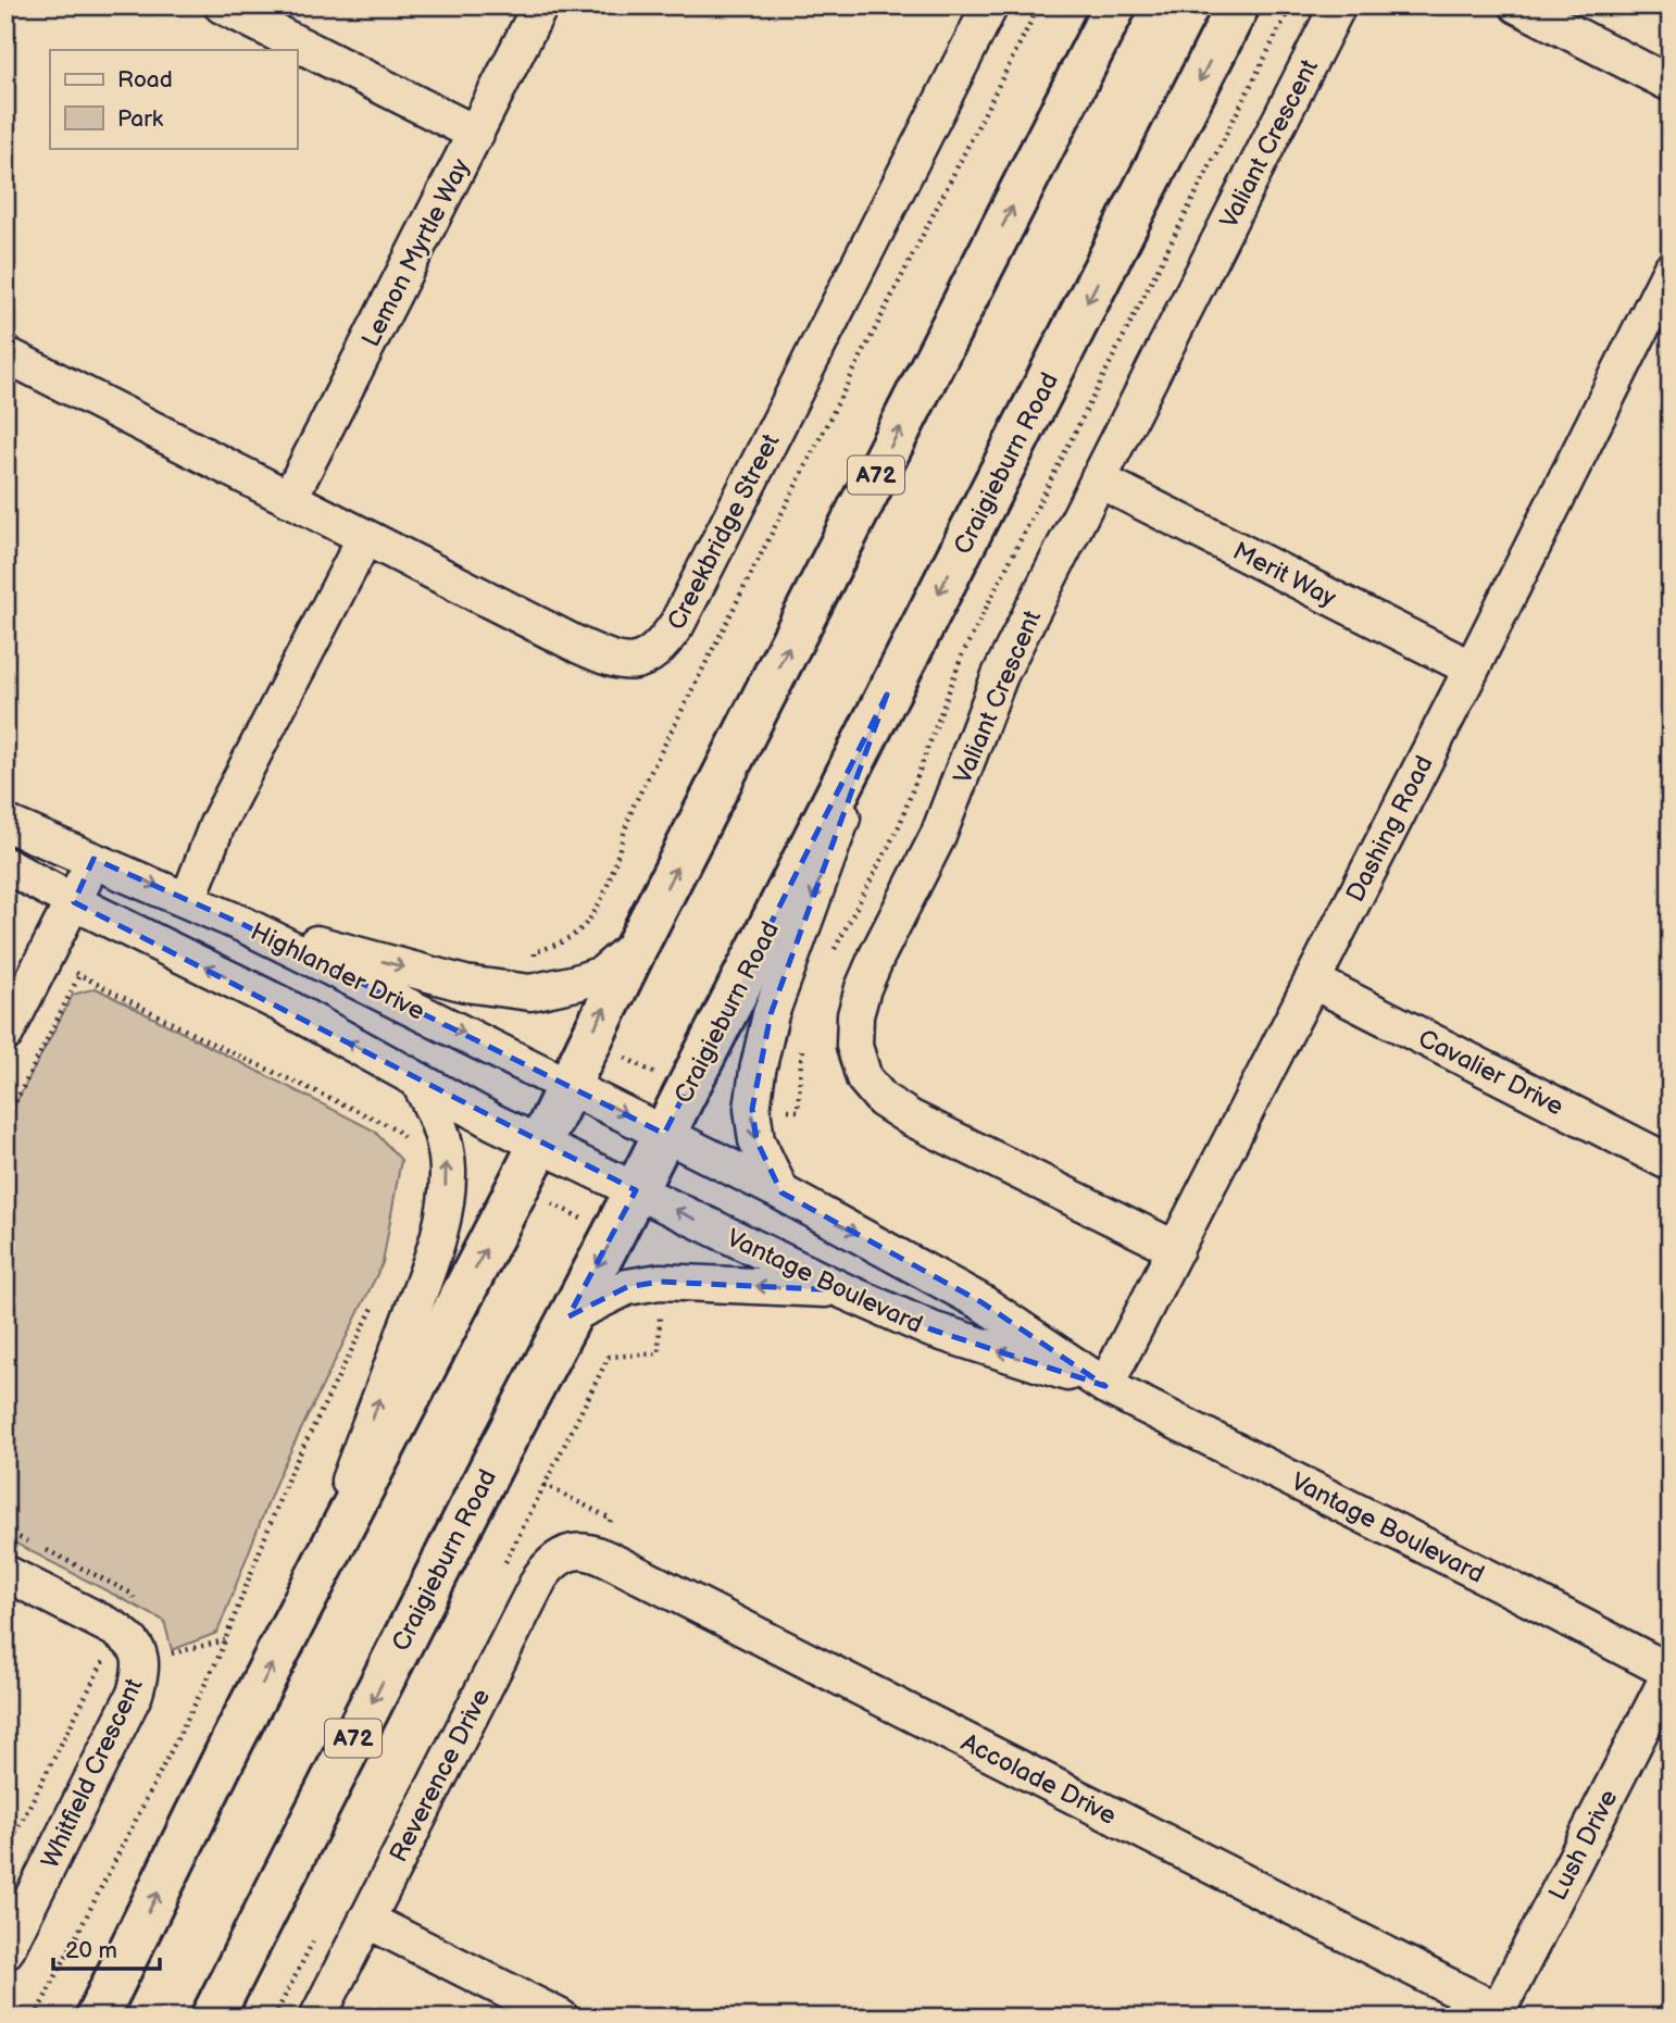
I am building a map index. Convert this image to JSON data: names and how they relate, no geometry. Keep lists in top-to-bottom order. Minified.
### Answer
{"streets":{"main road":["Craigieburn Road","A72"],"street":["Valiant Crescent","Lemon Myrtle Way","Creekbridge Street","Merit Way","Dashing Road","Highlander Drive","Cavalier Drive","Vantage Boulevard","Whitfield Crescent","Reverence Drive","Accolade Drive","Lush Drive"]},"crossings":[["Valiant Crescent","Merit Way"],["Valiant Crescent","Dashing Road"],["Lemon Myrtle Way","Creekbridge Street"],["Craigieburn Road","Highlander Drive"],["Craigieburn Road","Vantage Boulevard"],["A72","Highlander Drive"],["Merit Way","Dashing Road"],["Dashing Road","Cavalier Drive"],["Dashing Road","Vantage Boulevard"],["Highlander Drive","Vantage Boulevard"],["Vantage Boulevard","Lush Drive"],["Reverence Drive","Accolade Drive"],["Accolade Drive","Lush Drive"]],"legend":["Road","Park"],"scale_bar":"20 m"}
